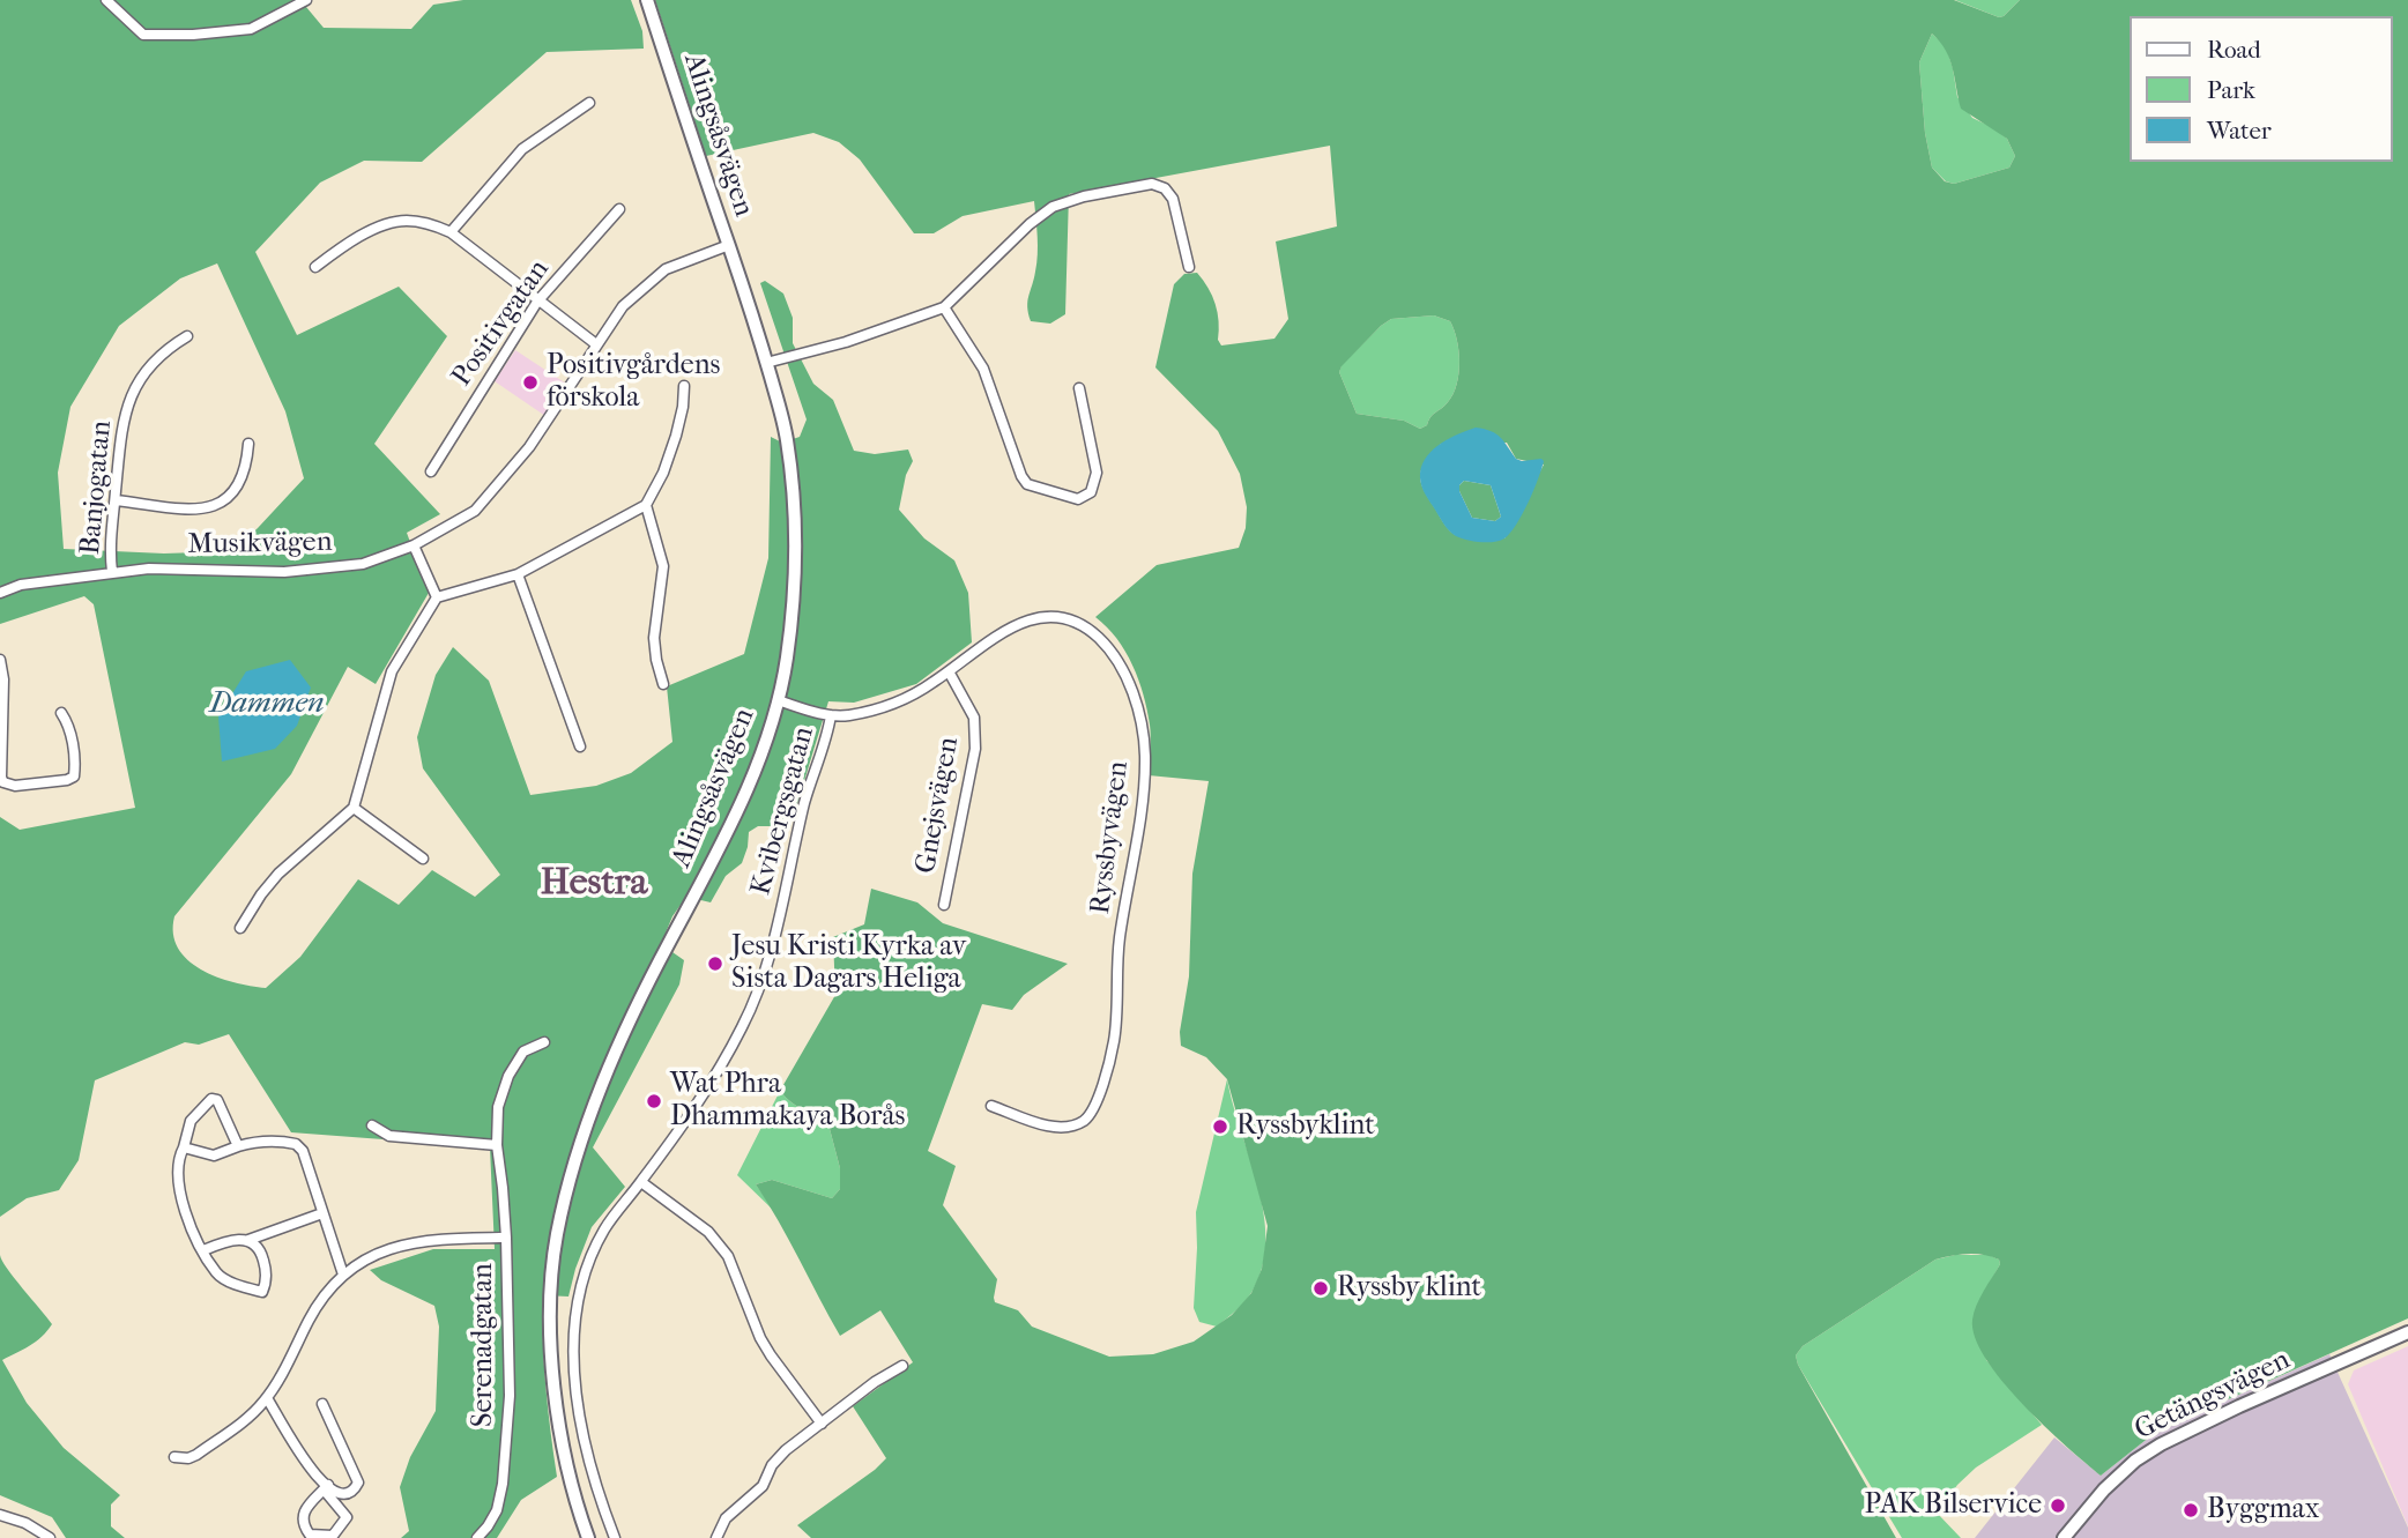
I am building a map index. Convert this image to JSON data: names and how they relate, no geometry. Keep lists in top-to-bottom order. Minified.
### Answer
{"streets":{"main road":["Alingsåsvägen","Getängsvägen"],"street":["Positivgatan","Banjogatan","Musikvägen","Gnejsvägen","Kvibergsgatan","Ryssbyvägen","Serenadgatan"]},"crossings":[["Alingsåsvägen","Musikvägen"],["Alingsåsvägen","Ryssbyvägen"],["Banjogatan","Musikvägen"],["Gnejsvägen","Ryssbyvägen"],["Kvibergsgatan","Ryssbyvägen"]],"districts":["Hestra"],"water":["Dammen"],"places":["Positivgårdens förskola","Jesu Kristi Kyrka av Sista Dagars Heliga","Wat Phra Dhammakaya Borås","Ryssbyklint","Ryssby klint","PAK Bilservice","Byggmax"],"legend":["Road","Park","Water"]}
